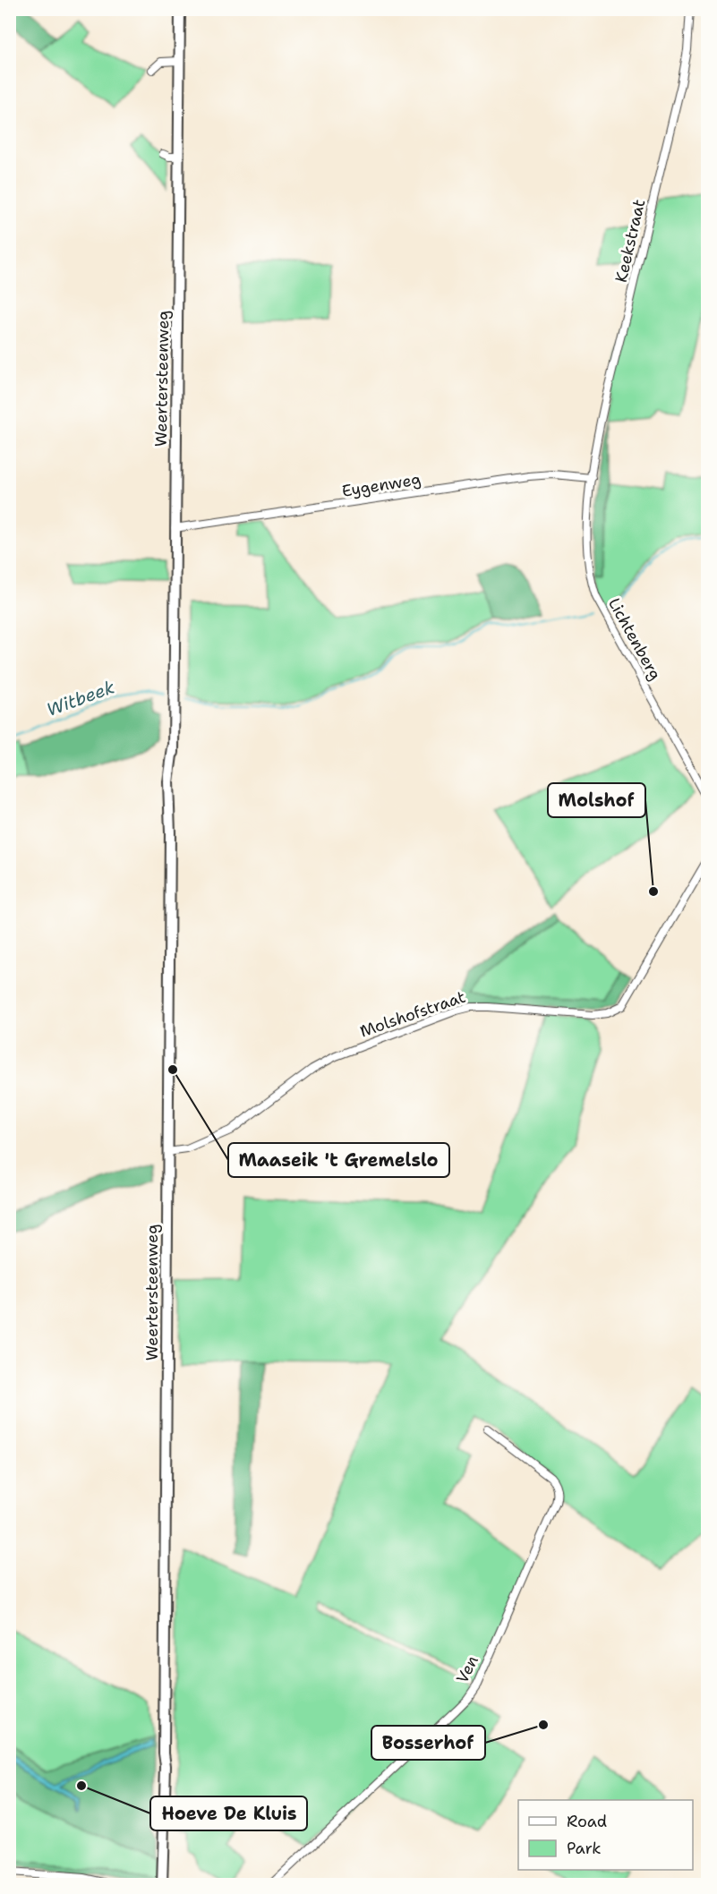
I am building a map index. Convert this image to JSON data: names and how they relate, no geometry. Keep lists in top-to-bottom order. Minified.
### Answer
{"streets":{"main road":["Weertersteenweg"],"street":["Keekstraat","Eygenweg","Lichtenberg","Molshofstraat","Ven"]},"crossings":[["Keekstraat","Eygenweg"],["Keekstraat","Lichtenberg"],["Weertersteenweg","Eygenweg"],["Weertersteenweg","Molshofstraat"],["Eygenweg","Lichtenberg"]],"water":["Witbeek"],"places":["Molshof","Maaseik 't Gremelslo","Bosserhof","Hoeve De Kluis"],"legend":["Road","Park"]}
